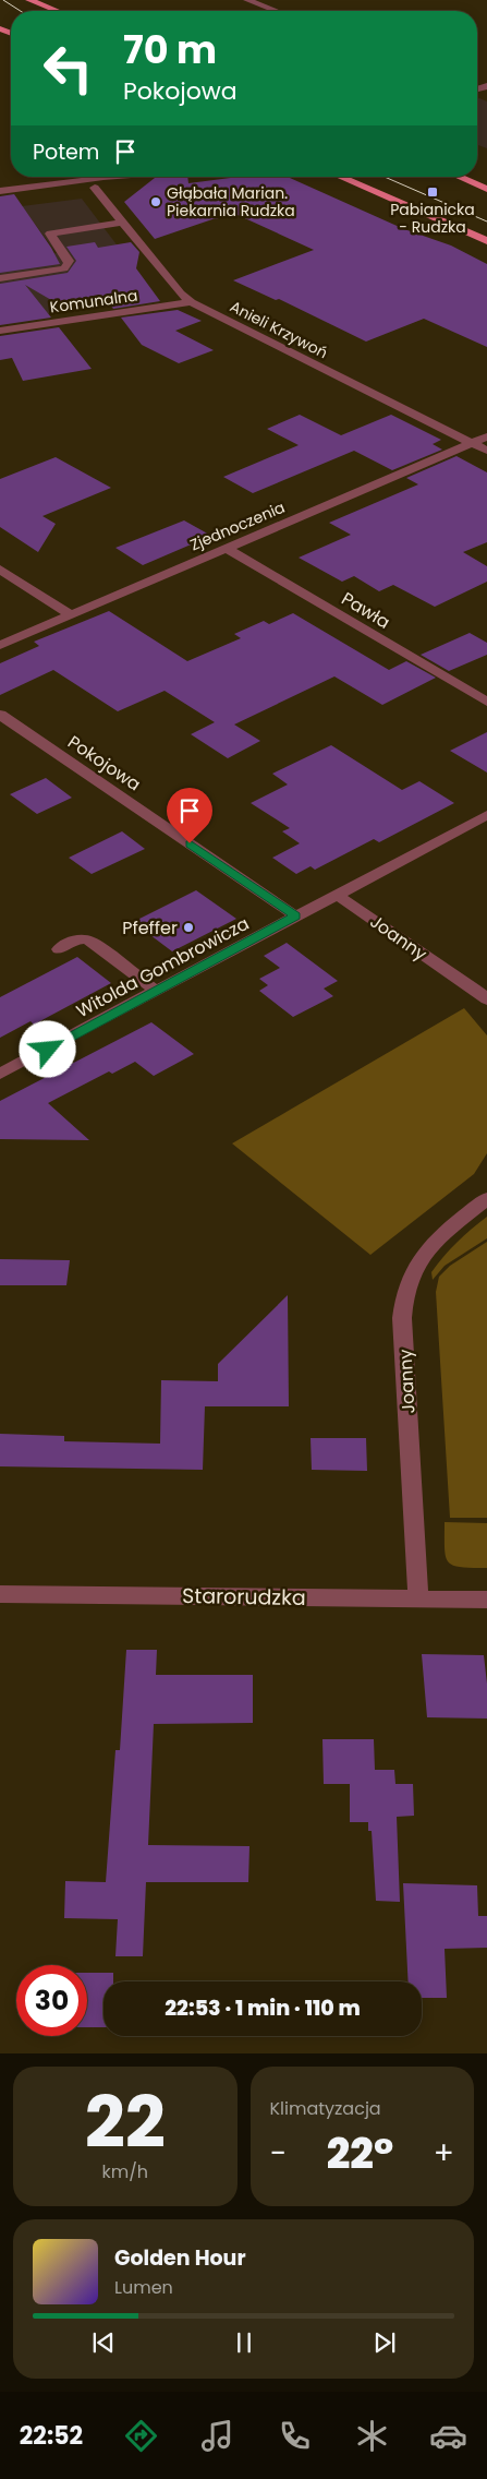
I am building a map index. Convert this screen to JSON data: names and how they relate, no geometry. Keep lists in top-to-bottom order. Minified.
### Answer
{"streets":{"street":["Komunalna","Anieli Krzywoń","Zjednoczenia","Pawła","Pokojowa","Joanny","Witolda Gombrowicza","Starorudzka"]},"crossings":[["Komunalna","Anieli Krzywoń"],["Anieli Krzywoń","Zjednoczenia"],["Zjednoczenia","Pawła"],["Pokojowa","Witolda Gombrowicza"],["Joanny","Witolda Gombrowicza"],["Joanny","Starorudzka"]],"places":{"transit":["Pabianicka - Rudzka"],"other":["Głąbała Marian. Piekarnia Rudzka","Pfeffer"]},"page":{"turn":["70 m","Pokojowa"],"then":"Potem","limit":"30","trip":"22:53 · 1 min · 110 m","tile":[["22","km/h"],"Klimatyzacja"],"heat":["−","22°","+"],"song":["Golden Hour","Lumen"],"tabs":"22:52"}}
